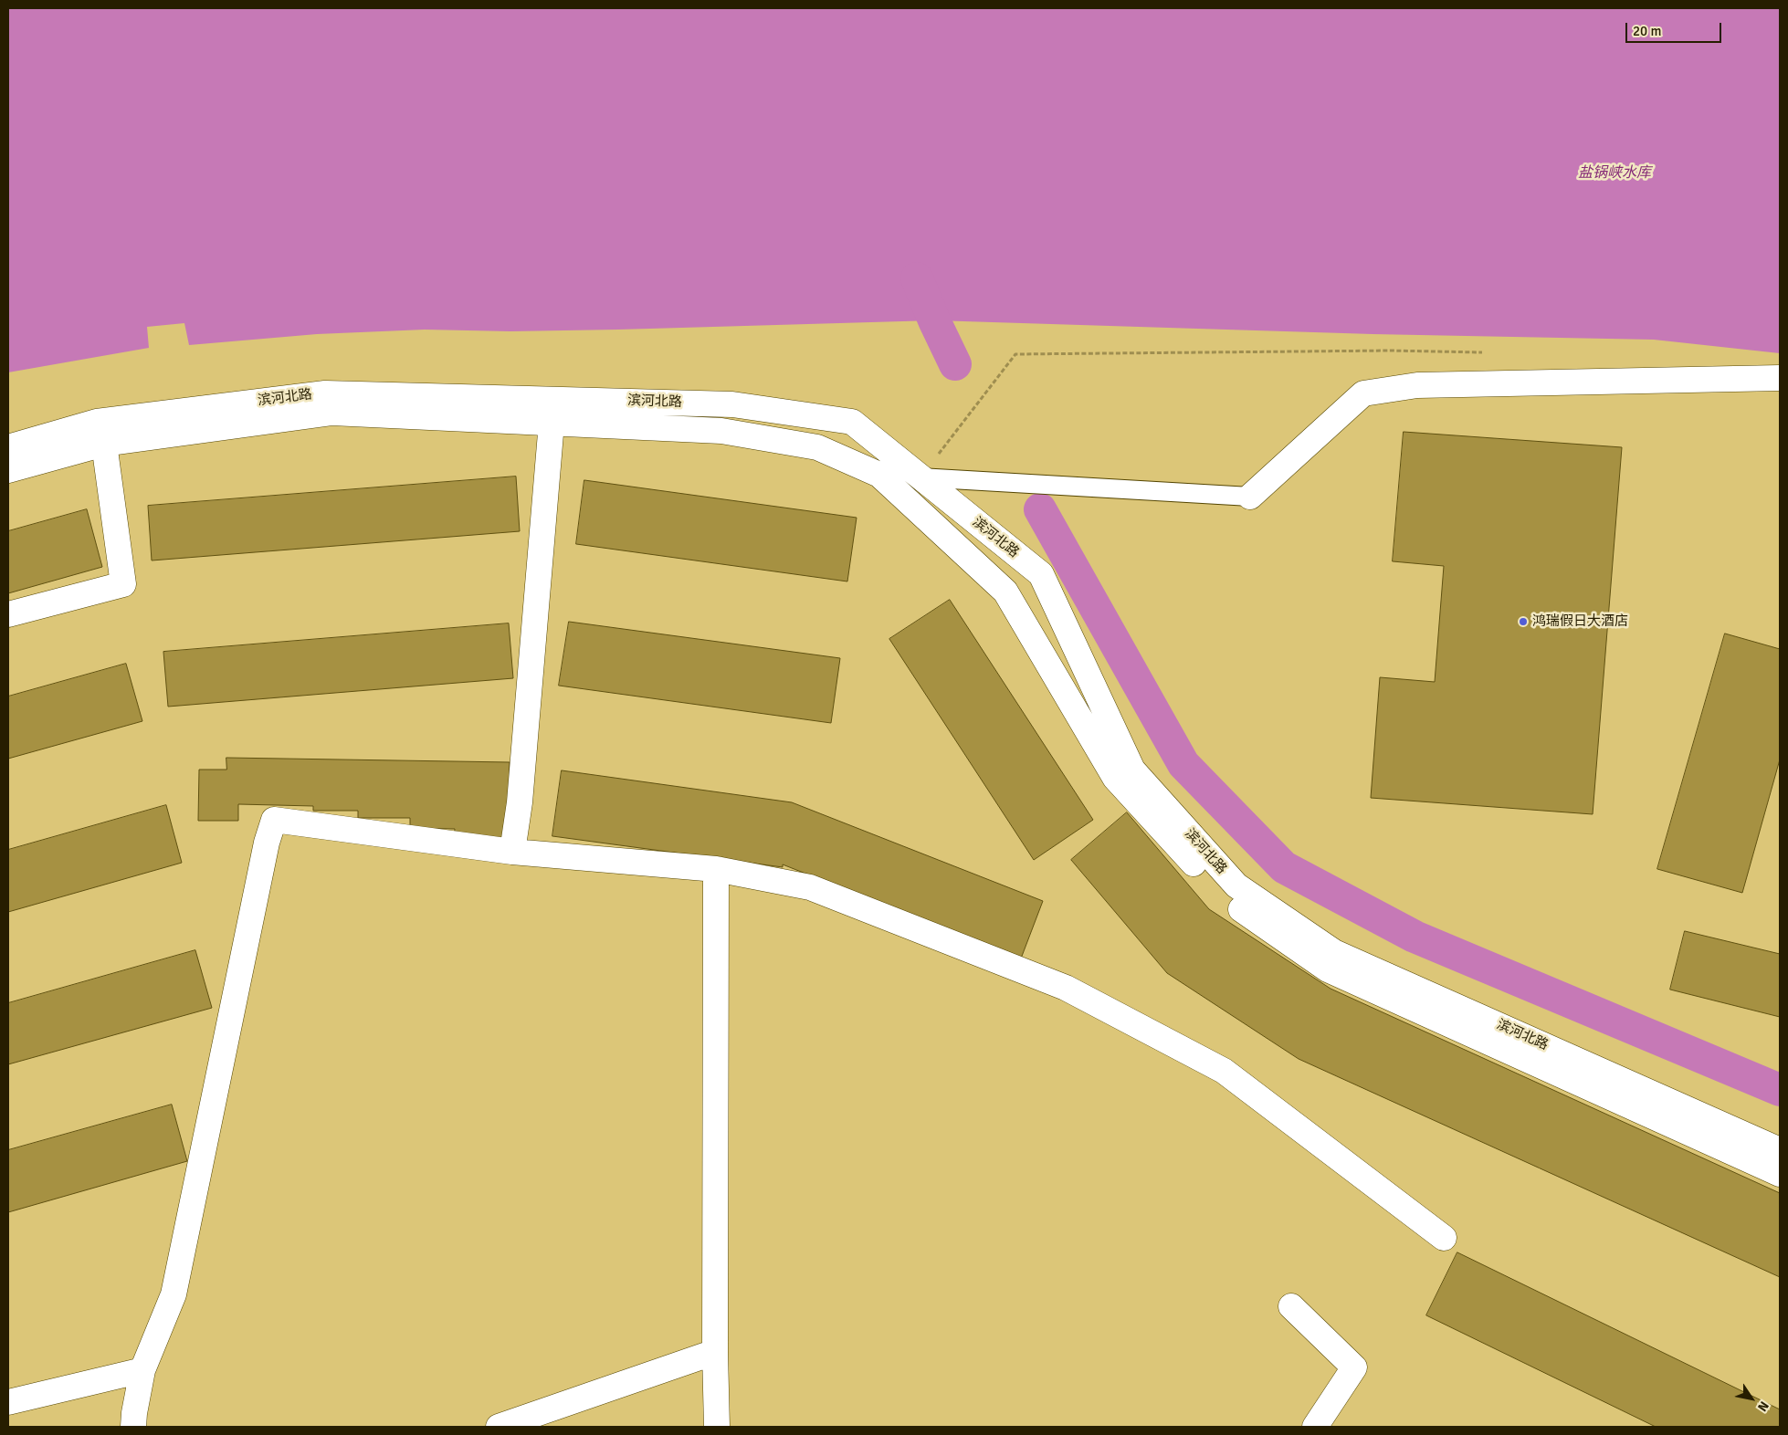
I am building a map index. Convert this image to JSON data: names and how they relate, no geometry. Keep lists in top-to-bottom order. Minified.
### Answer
{"streets":{"street":["滨河北路"]},"water":["盐锅峡水库"],"places":["鸿瑞假日大酒店"],"scale_bar":"20 m","north":"bottom right"}
